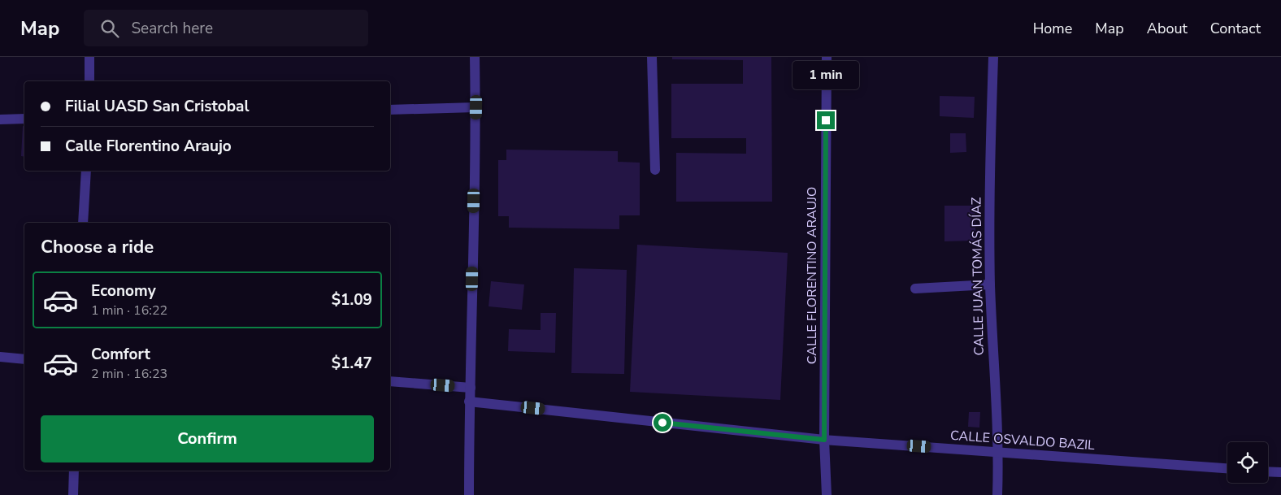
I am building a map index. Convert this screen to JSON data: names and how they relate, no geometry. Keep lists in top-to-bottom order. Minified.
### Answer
{"streets":{"street":["CALLE FLORENTINO ARAUJO","CALLE JUAN TOMÁS DÍAZ","CALLE OSVALDO BAZIL"]},"crossings":[["CALLE FLORENTINO ARAUJO","CALLE OSVALDO BAZIL"],["CALLE JUAN TOMÁS DÍAZ","CALLE OSVALDO BAZIL"]],"page":{"header":"Map","search":"Search here","nav":["Home","Map","About","Contact"],"bubble":"1 min","banner":["Filial UASD San Cristobal","Calle Florentino Araujo"],"heading":"Choose a ride","list":[{"name":"Economy","note":"1 min · 16:22","value":"$1.09"},{"name":"Comfort","note":"2 min · 16:23","value":"$1.47"}],"buttons":"Confirm"}}
